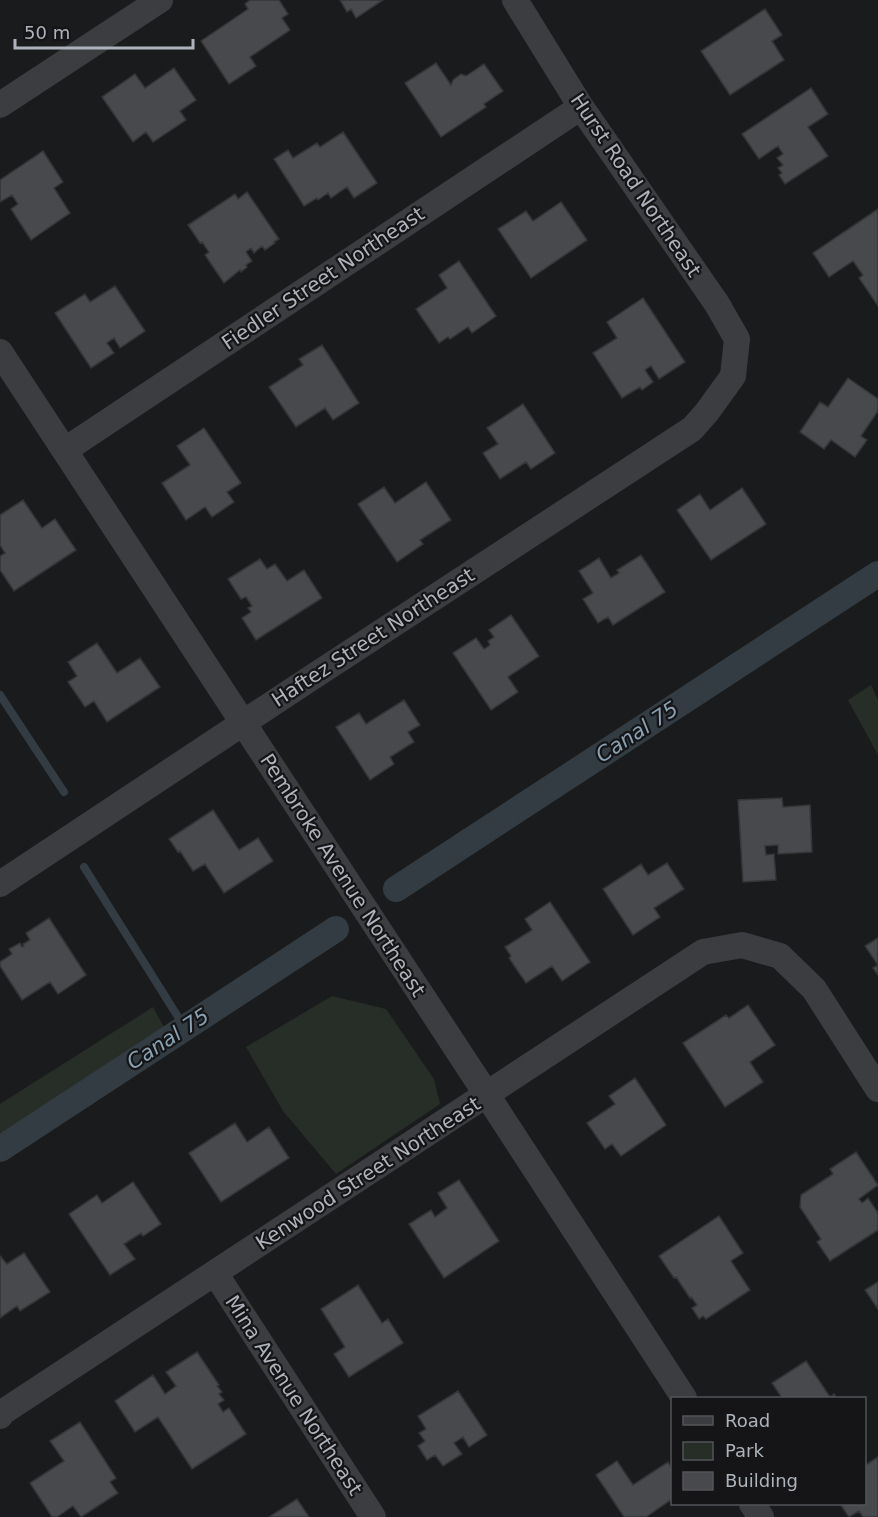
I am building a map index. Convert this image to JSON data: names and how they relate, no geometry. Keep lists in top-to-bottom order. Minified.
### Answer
{"streets":{"street":["Hurst Road Northeast","Fiedler Street Northeast","Haftez Street Northeast","Pembroke Avenue Northeast","Kenwood Street Northeast","Mina Avenue Northeast"]},"crossings":[["Hurst Road Northeast","Fiedler Street Northeast"],["Hurst Road Northeast","Haftez Street Northeast"],["Fiedler Street Northeast","Pembroke Avenue Northeast"],["Haftez Street Northeast","Pembroke Avenue Northeast"],["Pembroke Avenue Northeast","Kenwood Street Northeast"],["Kenwood Street Northeast","Mina Avenue Northeast"]],"water":["Canal 75"],"legend":["Road","Park","Building"],"scale_bar":"50 m"}
